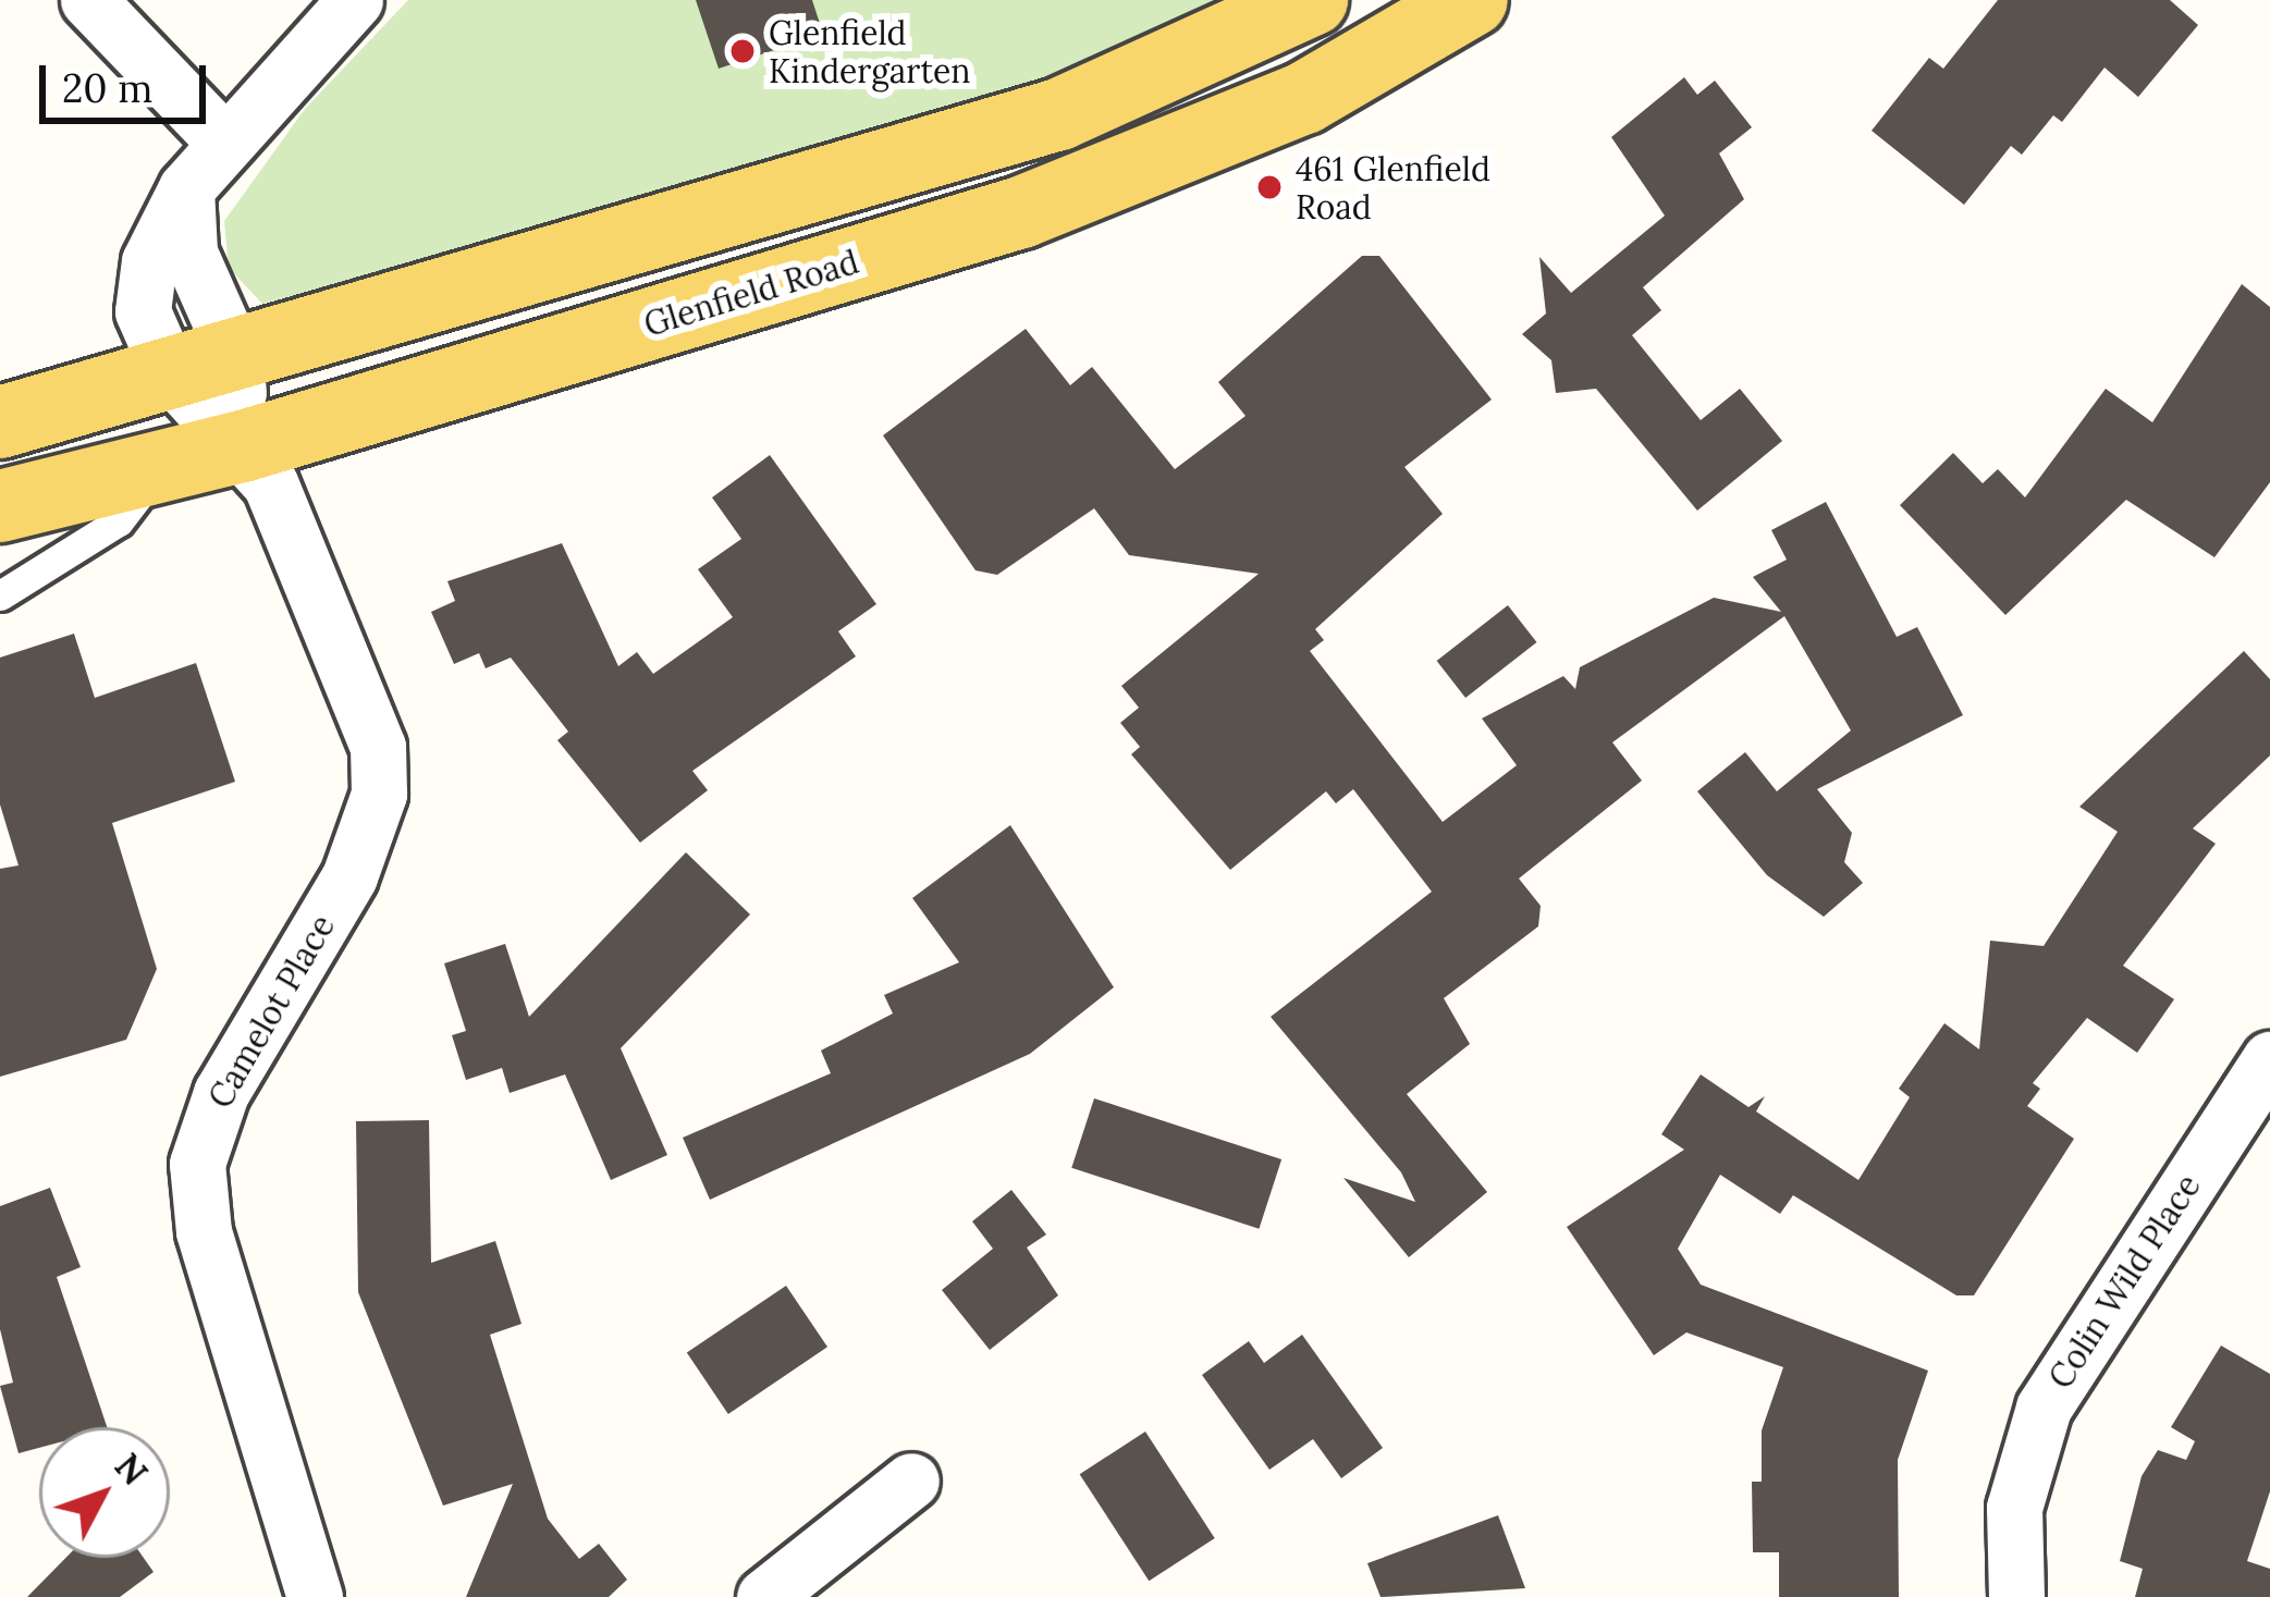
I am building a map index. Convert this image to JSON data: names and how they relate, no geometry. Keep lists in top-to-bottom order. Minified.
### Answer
{"streets":{"main road":["Glenfield Road"],"street":["Camelot Place","Colin Wild Place"]},"crossings":[["Glenfield Road","Camelot Place"]],"places":["Glenfield Kindergarten","461 Glenfield Road"],"scale_bar":"20 m","north":"top right"}
